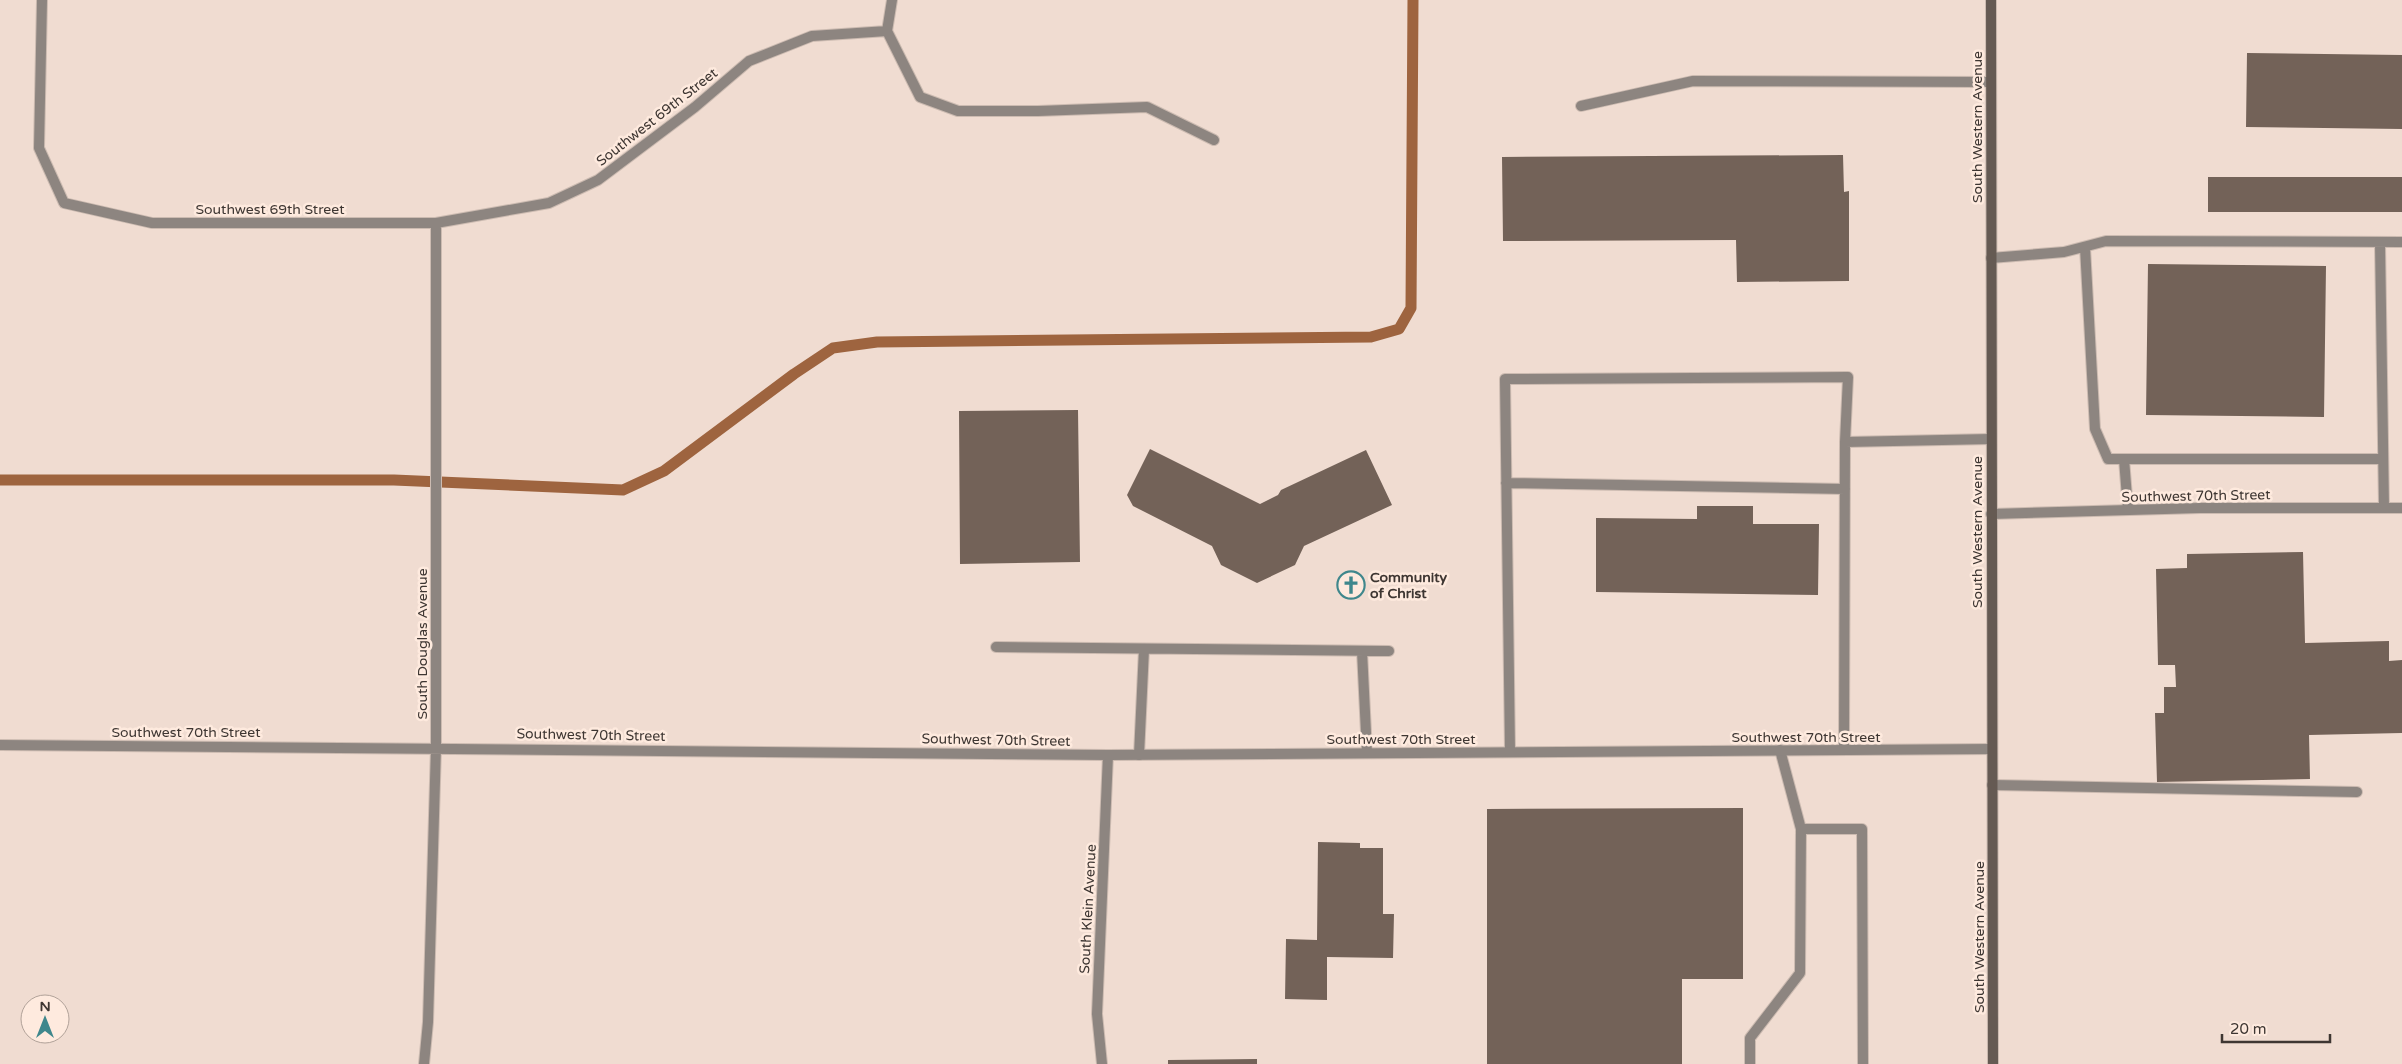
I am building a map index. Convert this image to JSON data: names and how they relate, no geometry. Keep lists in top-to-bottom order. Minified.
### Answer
{"streets":{"main road":["South Western Avenue"],"street":["Southwest 69th Street","Southwest 70th Street","South Douglas Avenue","South Klein Avenue"]},"crossings":[["Southwest 69th Street","South Douglas Avenue"],["South Western Avenue","Southwest 70th Street"],["Southwest 70th Street","South Douglas Avenue"],["Southwest 70th Street","South Klein Avenue"]],"places":{"church":["Community of Christ"]},"scale_bar":"20 m","north":"top"}
